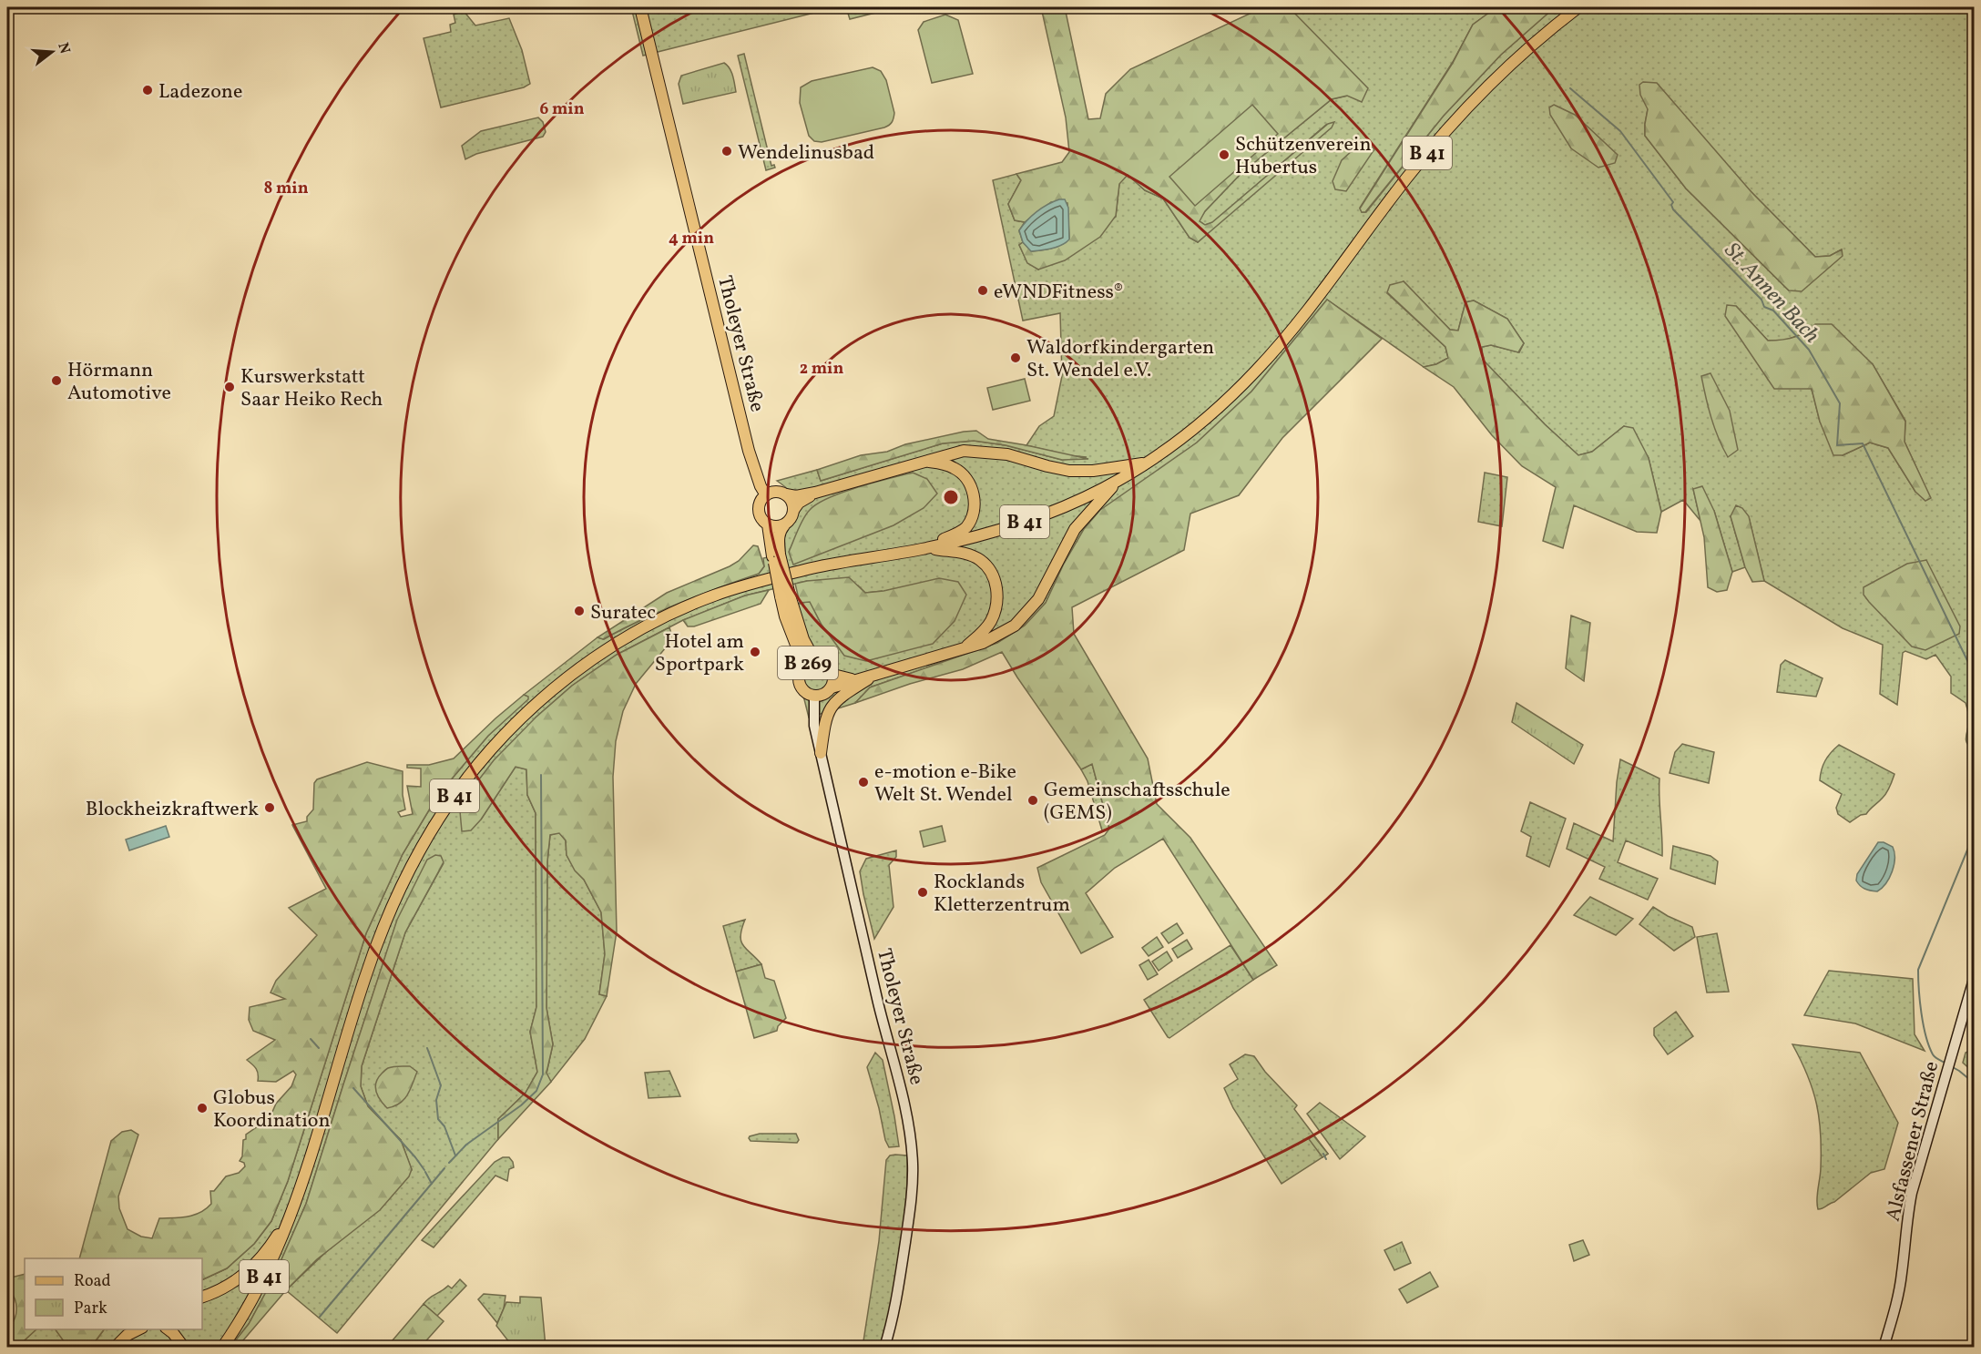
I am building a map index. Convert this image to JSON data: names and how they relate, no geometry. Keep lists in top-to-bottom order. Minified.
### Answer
{"streets":{"main road":["B 41","Tholeyer Straße","B 269","Alsfassener Straße"]},"crossings":[["Tholeyer Straße","B 269"]],"water":["St. Annen Bach"],"places":["Ladezone","Wendelinusbad","Schützenverein Hubertus","eWNDFitness®","Waldorfkindergarten St. Wendel e.V.","Hörmann Automotive","Kurswerkstatt Saar Heiko Rech","Suratec","Hotel am Sportpark","e-motion e-Bike Welt St. Wendel","Gemeinschaftsschule (GEMS)","Blockheizkraftwerk","Rocklands Kletterzentrum","Globus Koordination"],"legend":["Road","Park"],"north":"right","rings":["6 min","8 min","4 min","2 min"]}
